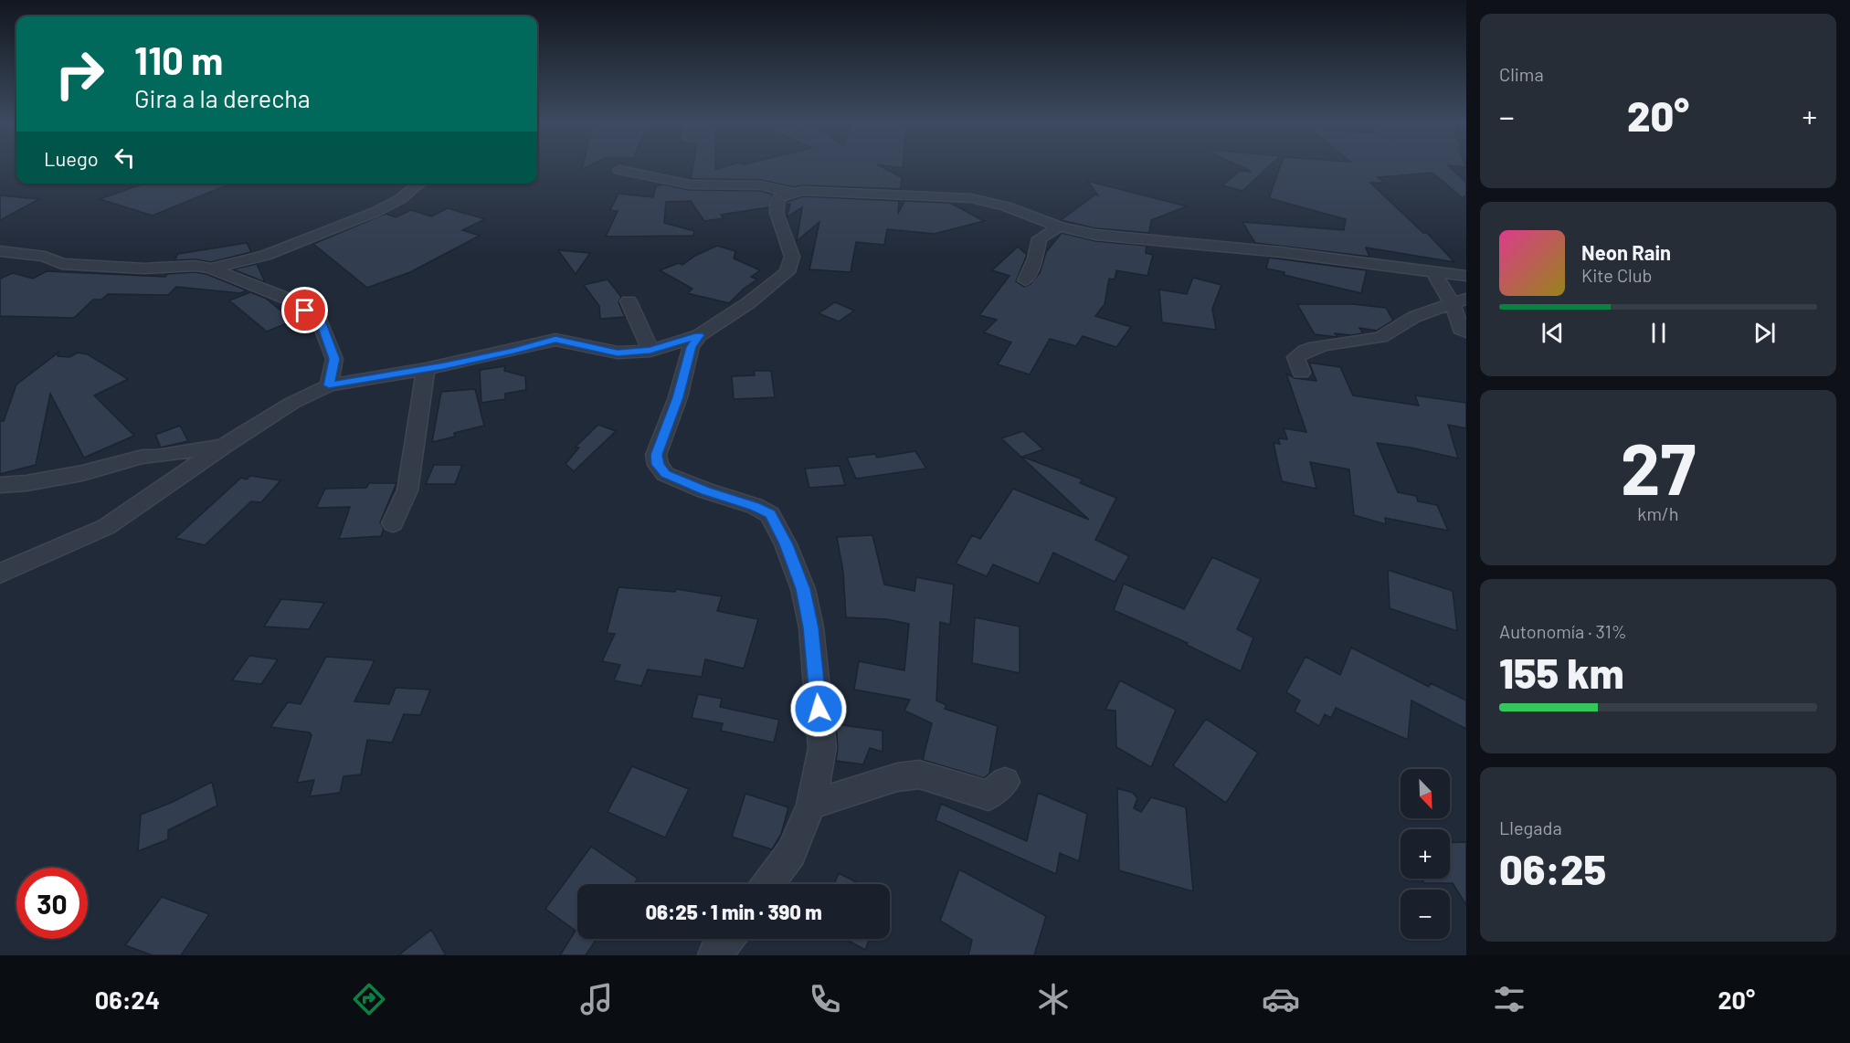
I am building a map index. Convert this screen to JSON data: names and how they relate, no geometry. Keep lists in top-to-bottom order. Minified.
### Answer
{"north":"bottom right","page":{"tile":["Clima",["27","km/h"],["Autonomía · 31%","155 km"],["Llegada","06:25"]],"turn":["110 m","Gira a la derecha"],"heat":["−","20°","+"],"then":"Luego","song":["Neon Rain","Kite Club"],"map_buttons":["+","−"],"limit":"30","trip":"06:25 · 1 min · 390 m","tabs":["06:24","20°"]}}
